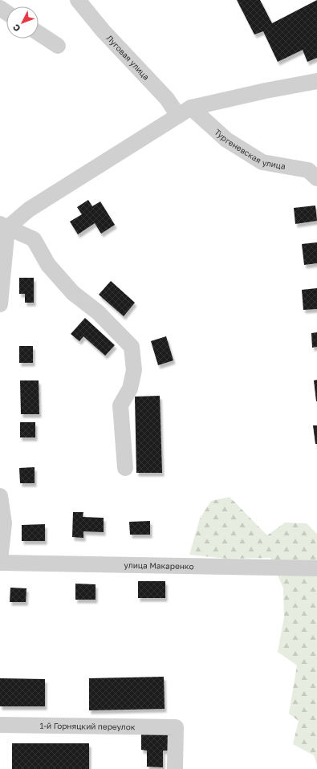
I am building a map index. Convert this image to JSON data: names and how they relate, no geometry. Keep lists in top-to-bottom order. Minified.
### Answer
{"streets":{"street":["Луговая улица","Тургеневская улица","улица Макаренко","1-й Горняцкий переулок"]},"crossings":[["Луговая улица","Тургеневская улица"]],"north":"bottom left"}
